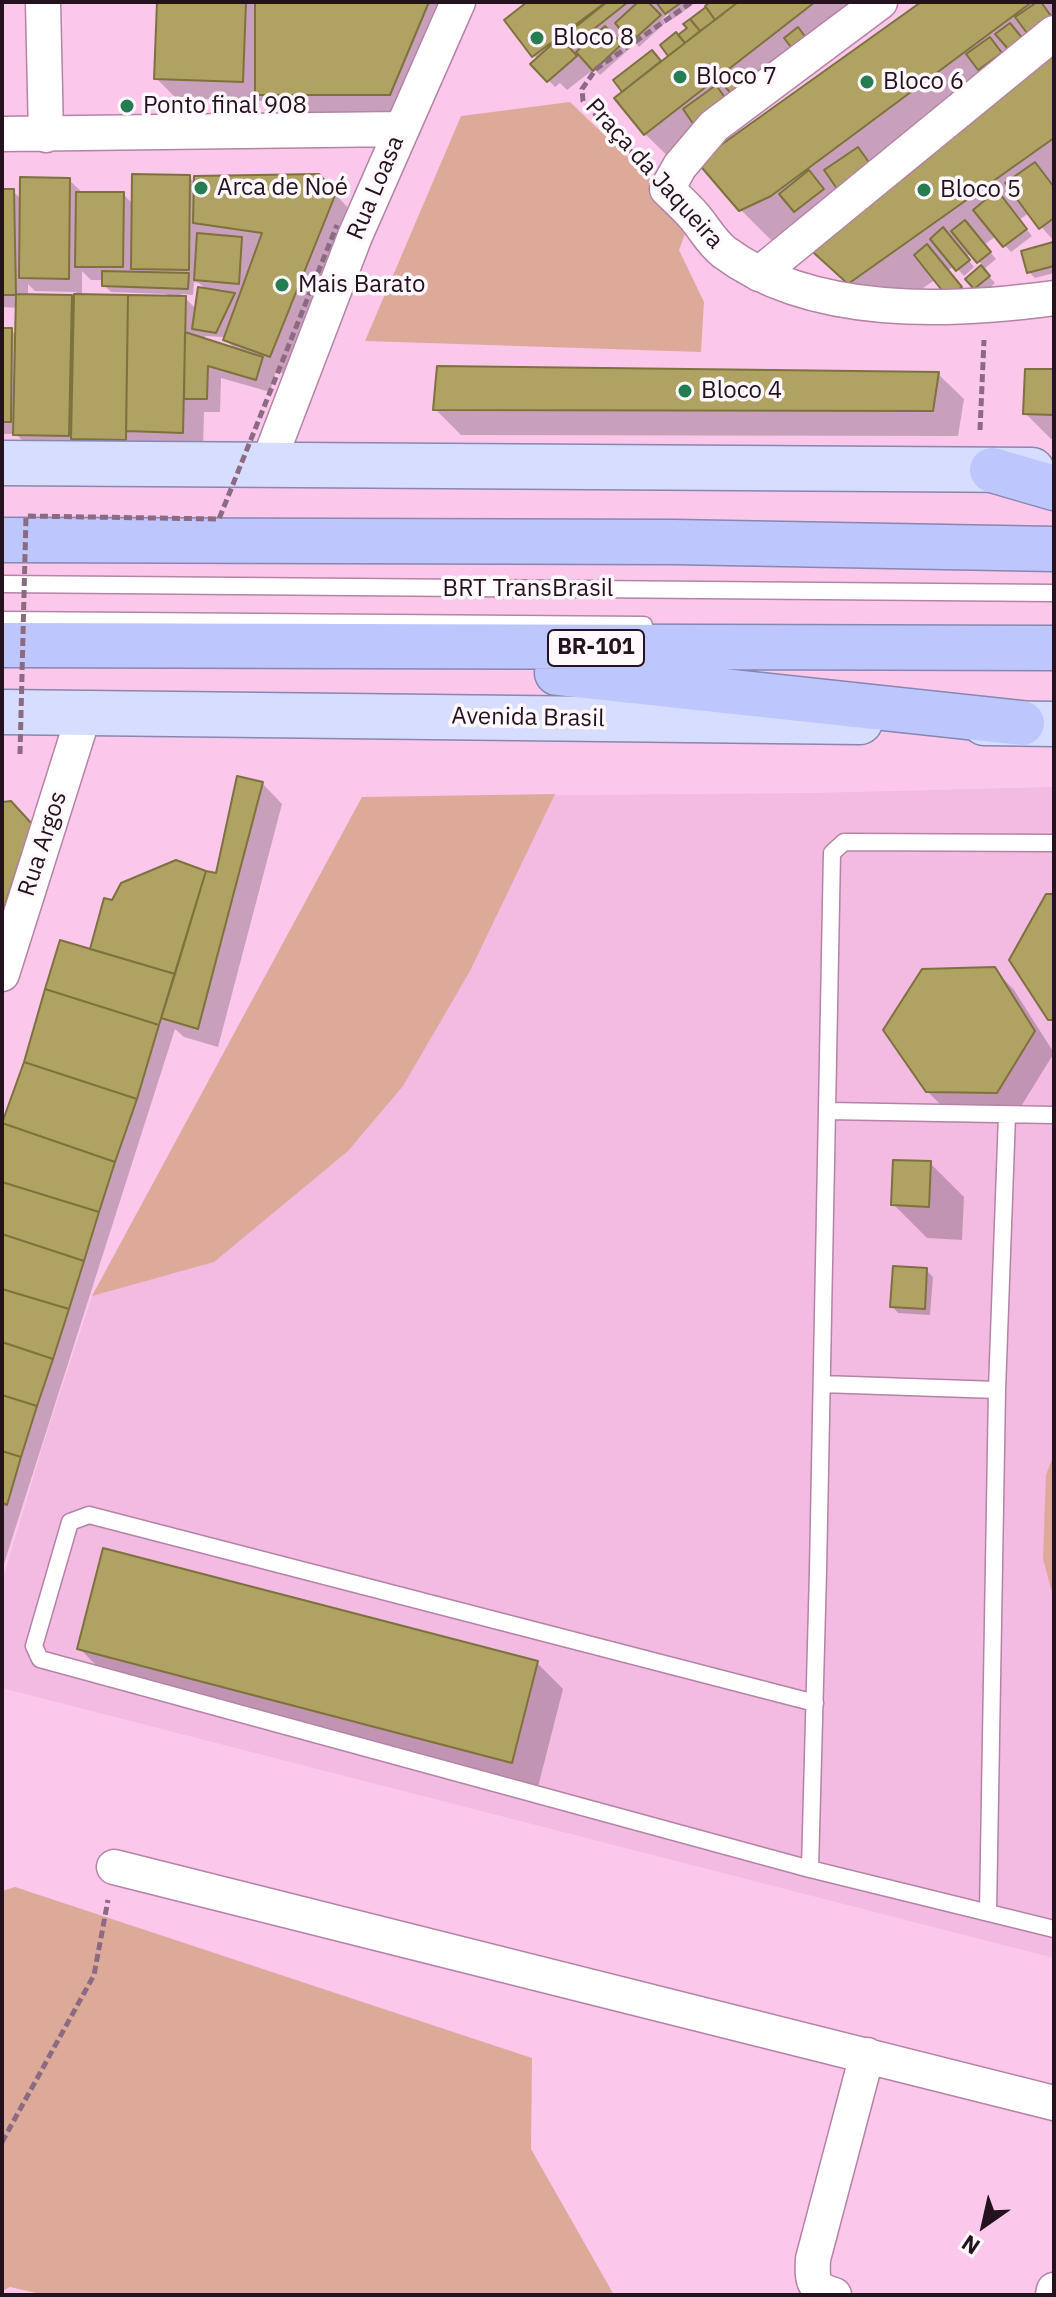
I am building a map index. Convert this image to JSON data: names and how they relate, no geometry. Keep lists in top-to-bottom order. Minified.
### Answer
{"streets":{"highway":["BR-101"],"main road":["Avenida Brasil"],"street":["Praça da Jaqueira","Rua Loasa","Rua Argos"],"lane":["BRT TransBrasil"]},"crossings":[["Avenida Brasil","Rua Argos"]],"places":["Bloco 8","Bloco 7","Bloco 6","Ponto final 908","Arca de Noé","Bloco 5","Mais Barato","Bloco 4"],"north":"bottom left"}
